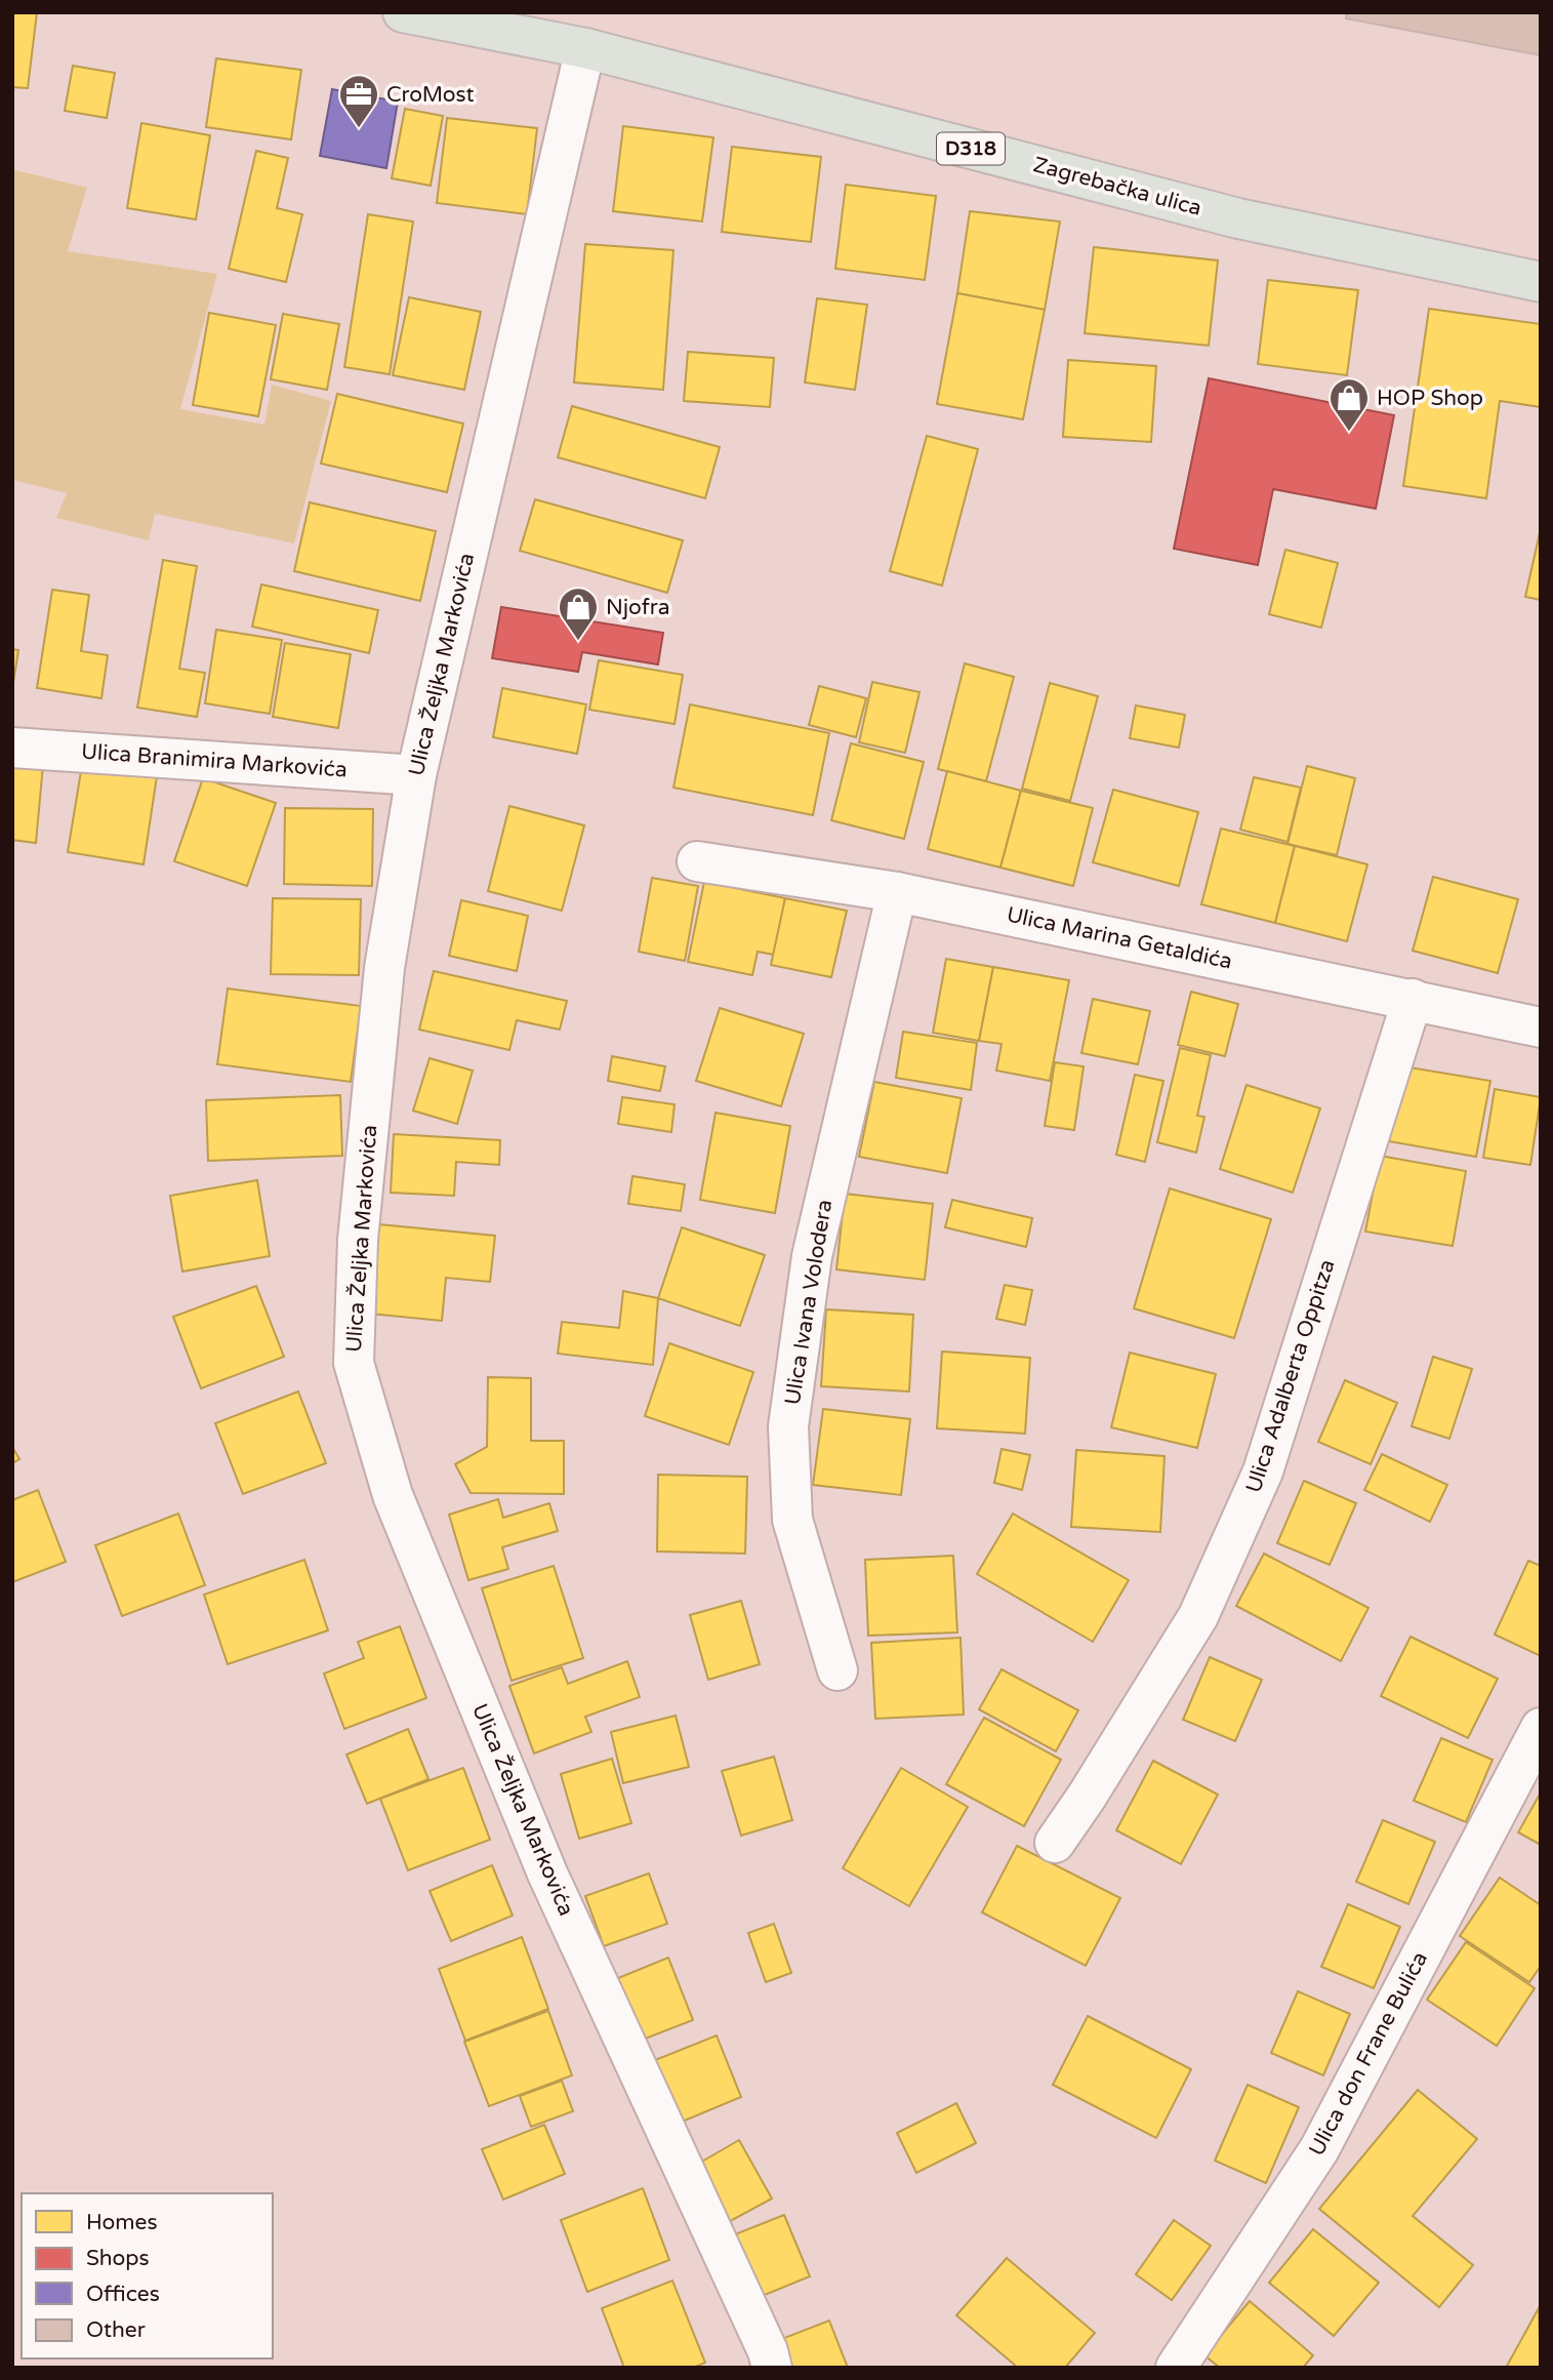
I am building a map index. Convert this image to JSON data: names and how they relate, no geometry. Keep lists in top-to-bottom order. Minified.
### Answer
{"streets":{"main road":["D318","Zagrebačka ulica"],"street":["Ulica Željka Markovića","Ulica Branimira Markovića","Ulica Marina Getaldića","Ulica Ivana Volodera","Ulica Adalberta Oppitza","Ulica don Frane Bulića"]},"crossings":[["Zagrebačka ulica","Ulica Željka Markovića"],["Ulica Željka Markovića","Ulica Branimira Markovića"],["Ulica Marina Getaldića","Ulica Ivana Volodera"],["Ulica Marina Getaldića","Ulica Adalberta Oppitza"]],"places":{"office":["CroMost"],"shop":["HOP Shop","Njofra"]},"legend":["Homes","Shops","Offices","Other"]}
